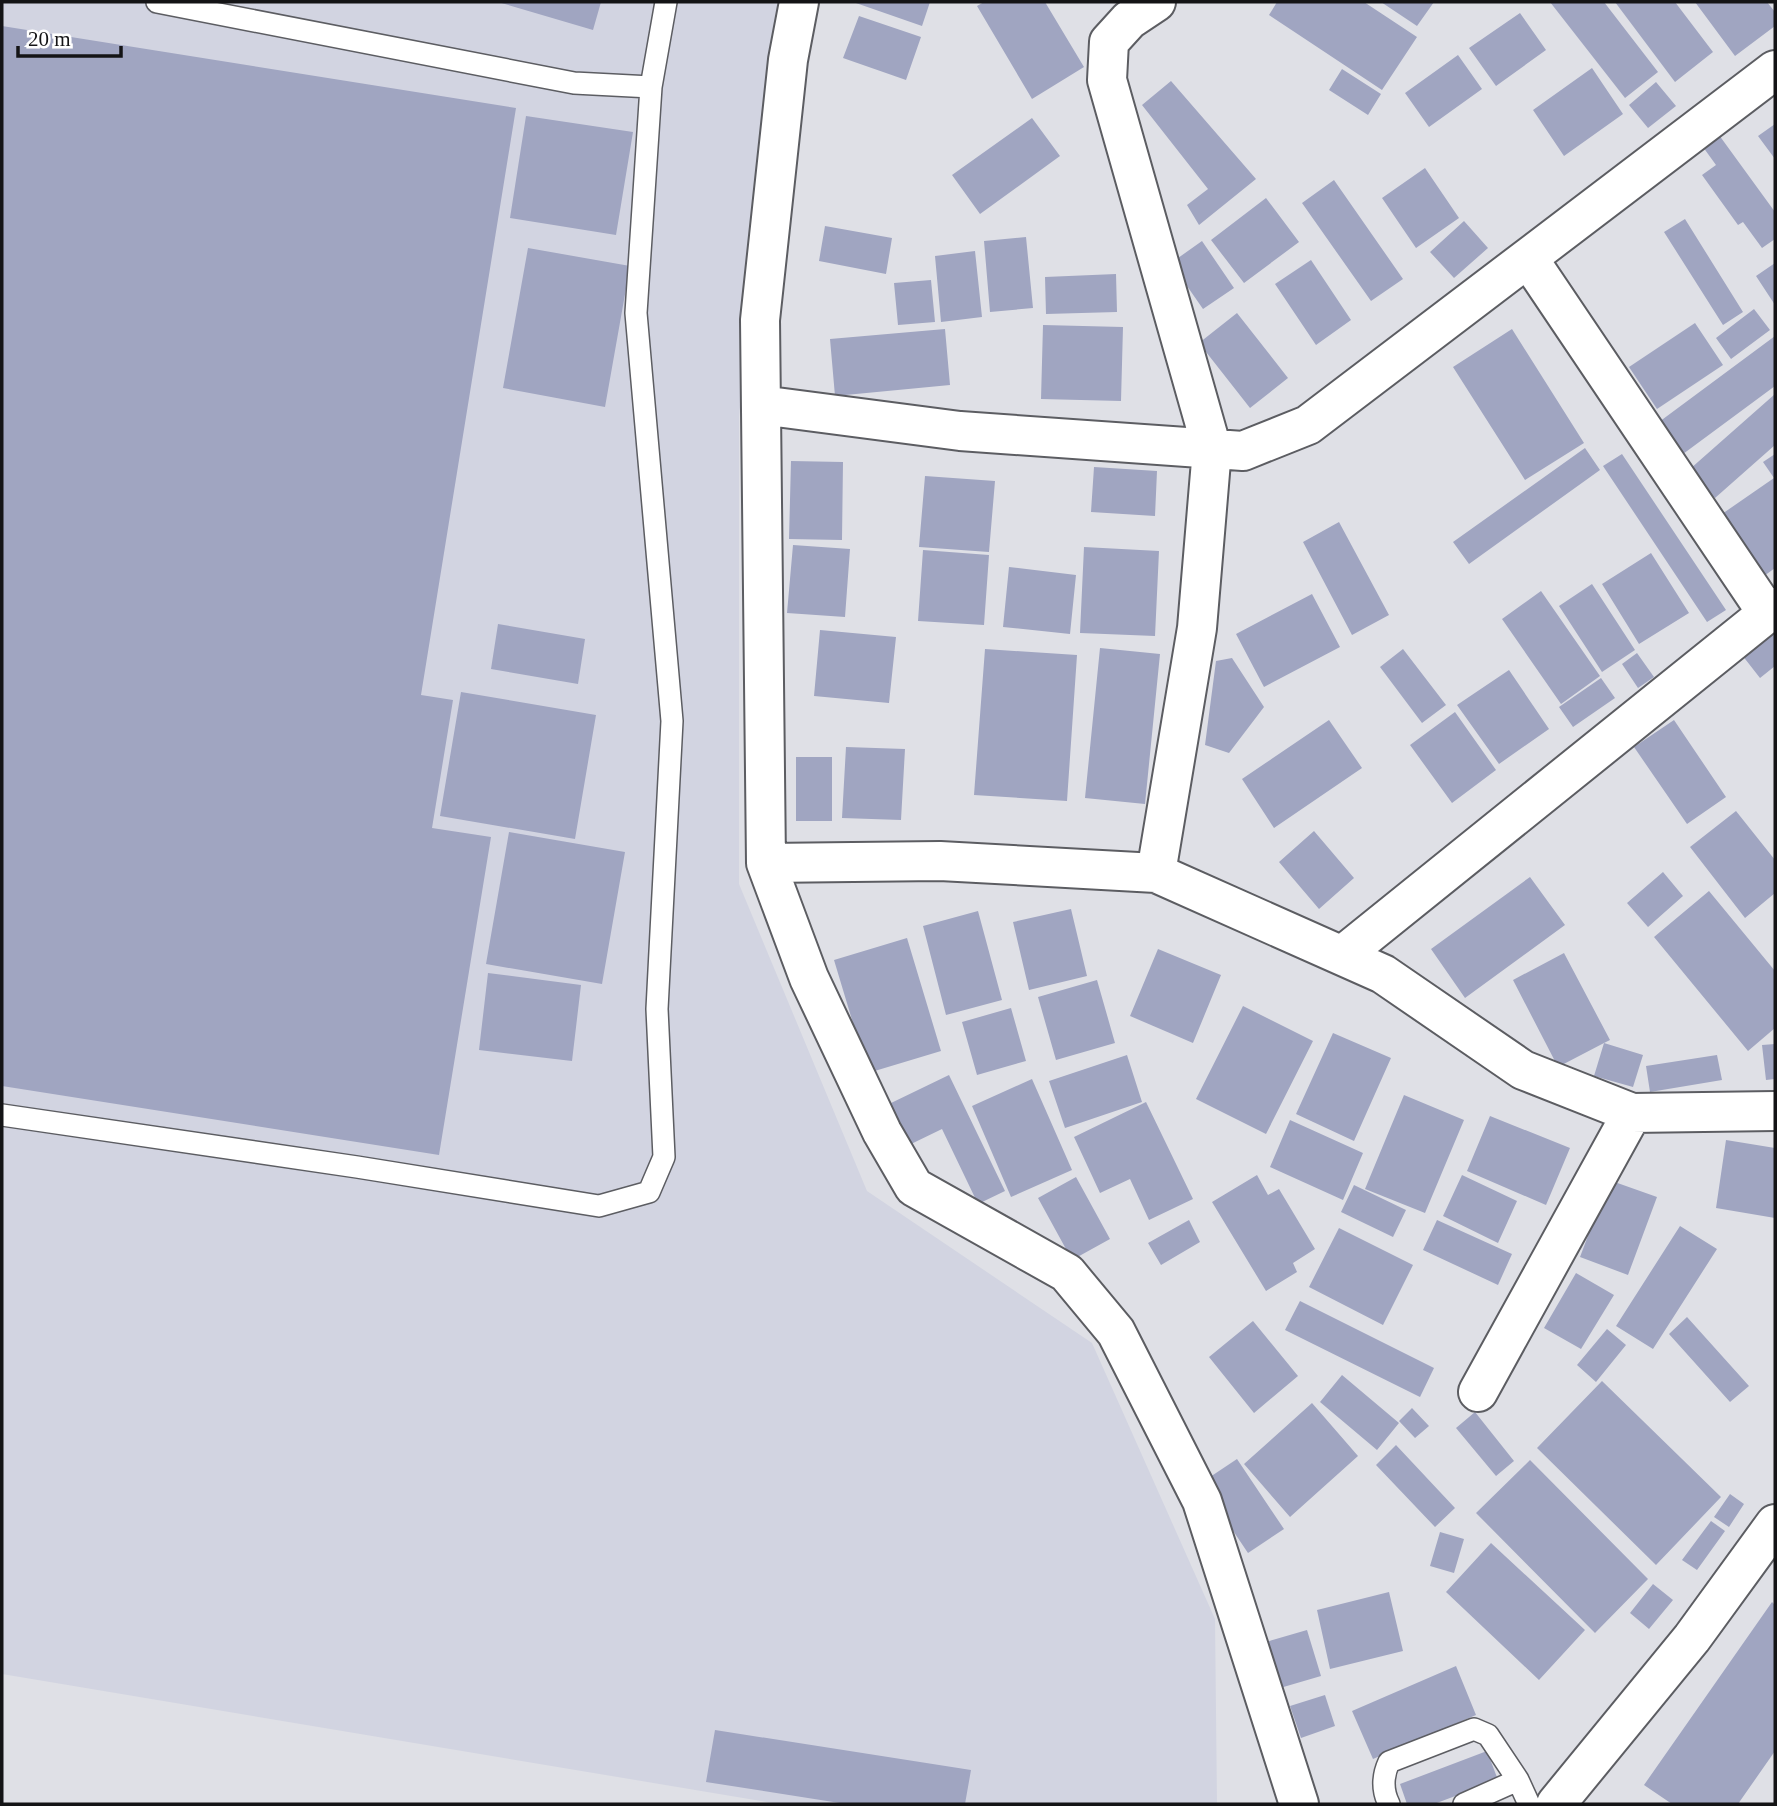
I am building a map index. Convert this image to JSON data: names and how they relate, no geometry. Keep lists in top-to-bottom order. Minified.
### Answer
{"scale_bar":"20 m"}
